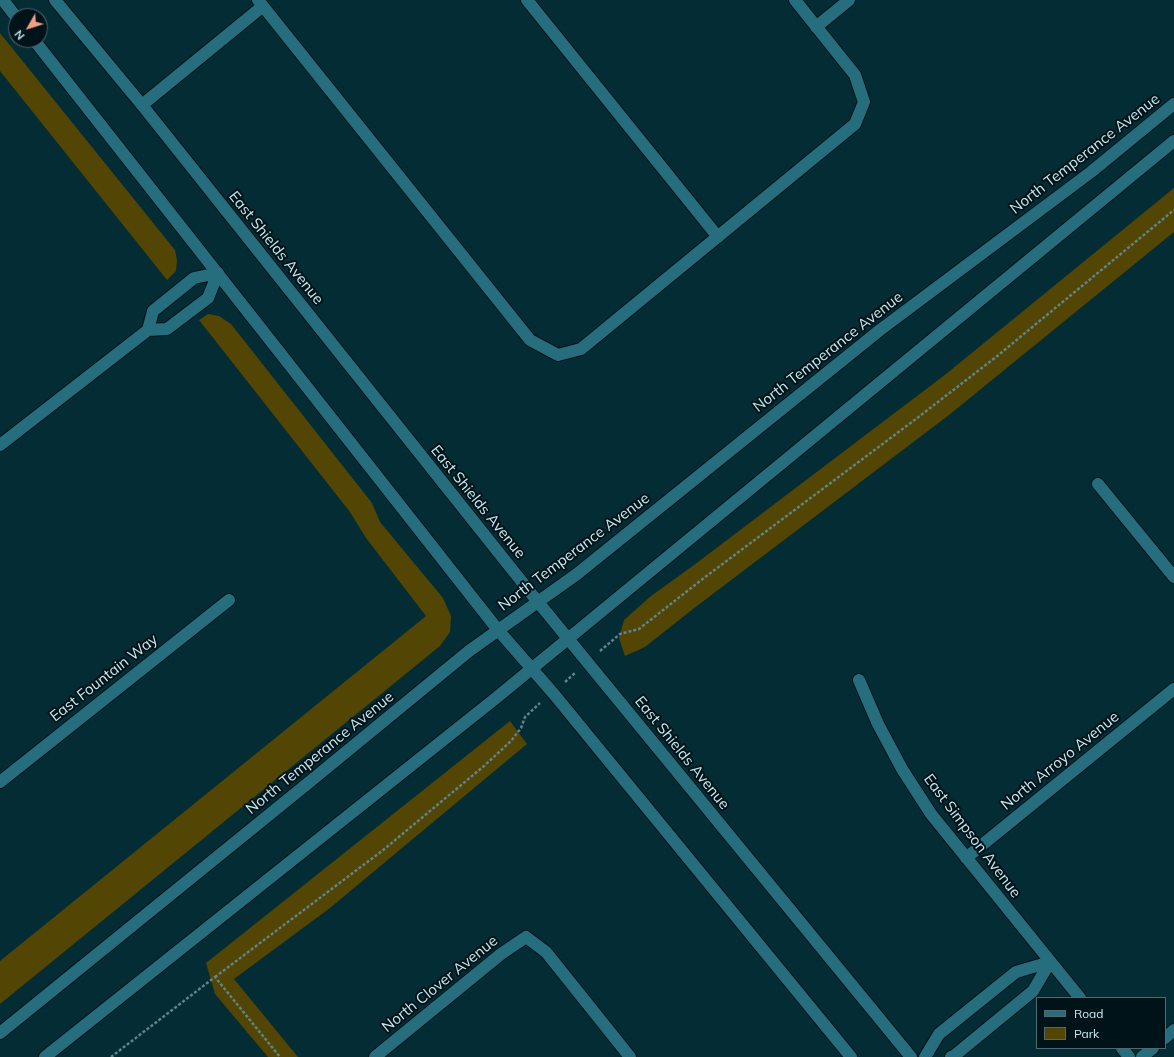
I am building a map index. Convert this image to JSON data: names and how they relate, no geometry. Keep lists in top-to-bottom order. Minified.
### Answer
{"streets":{"main road":["North Temperance Avenue","East Shields Avenue","East Fountain Way","North Arroyo Avenue","East Simpson Avenue","North Clover Avenue"]},"crossings":[["North Temperance Avenue","East Shields Avenue"],["North Arroyo Avenue","East Simpson Avenue"]],"legend":["Road","Park"],"north":"bottom left"}
